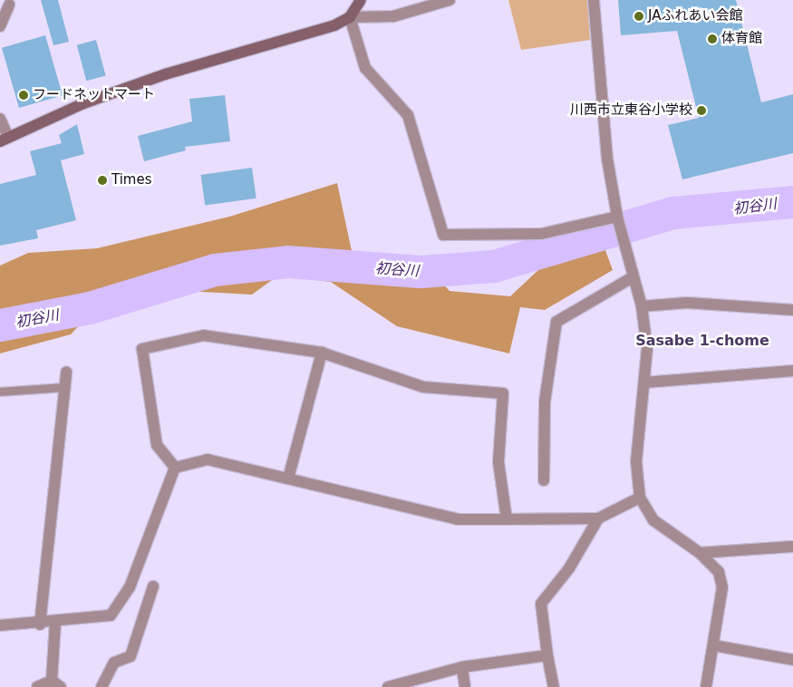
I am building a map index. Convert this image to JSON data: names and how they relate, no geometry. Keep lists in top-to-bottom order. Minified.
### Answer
{"districts":["Sasabe 1-chome"],"water":["初谷川"],"places":["JAふれあい会館","体育館","フードネットマート","川西市立東谷小学校","Times"]}
